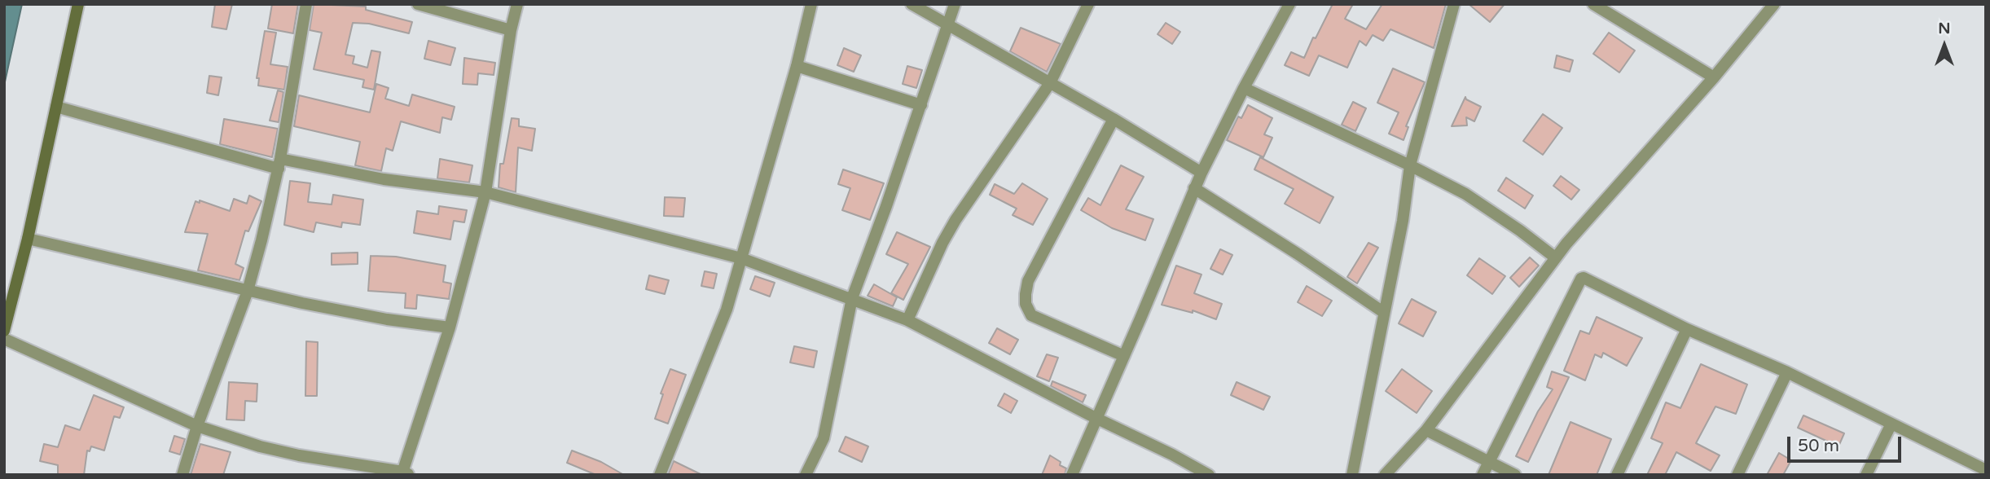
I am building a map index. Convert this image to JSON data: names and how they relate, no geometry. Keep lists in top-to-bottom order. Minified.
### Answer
{"scale_bar":"50 m","north":"top"}
